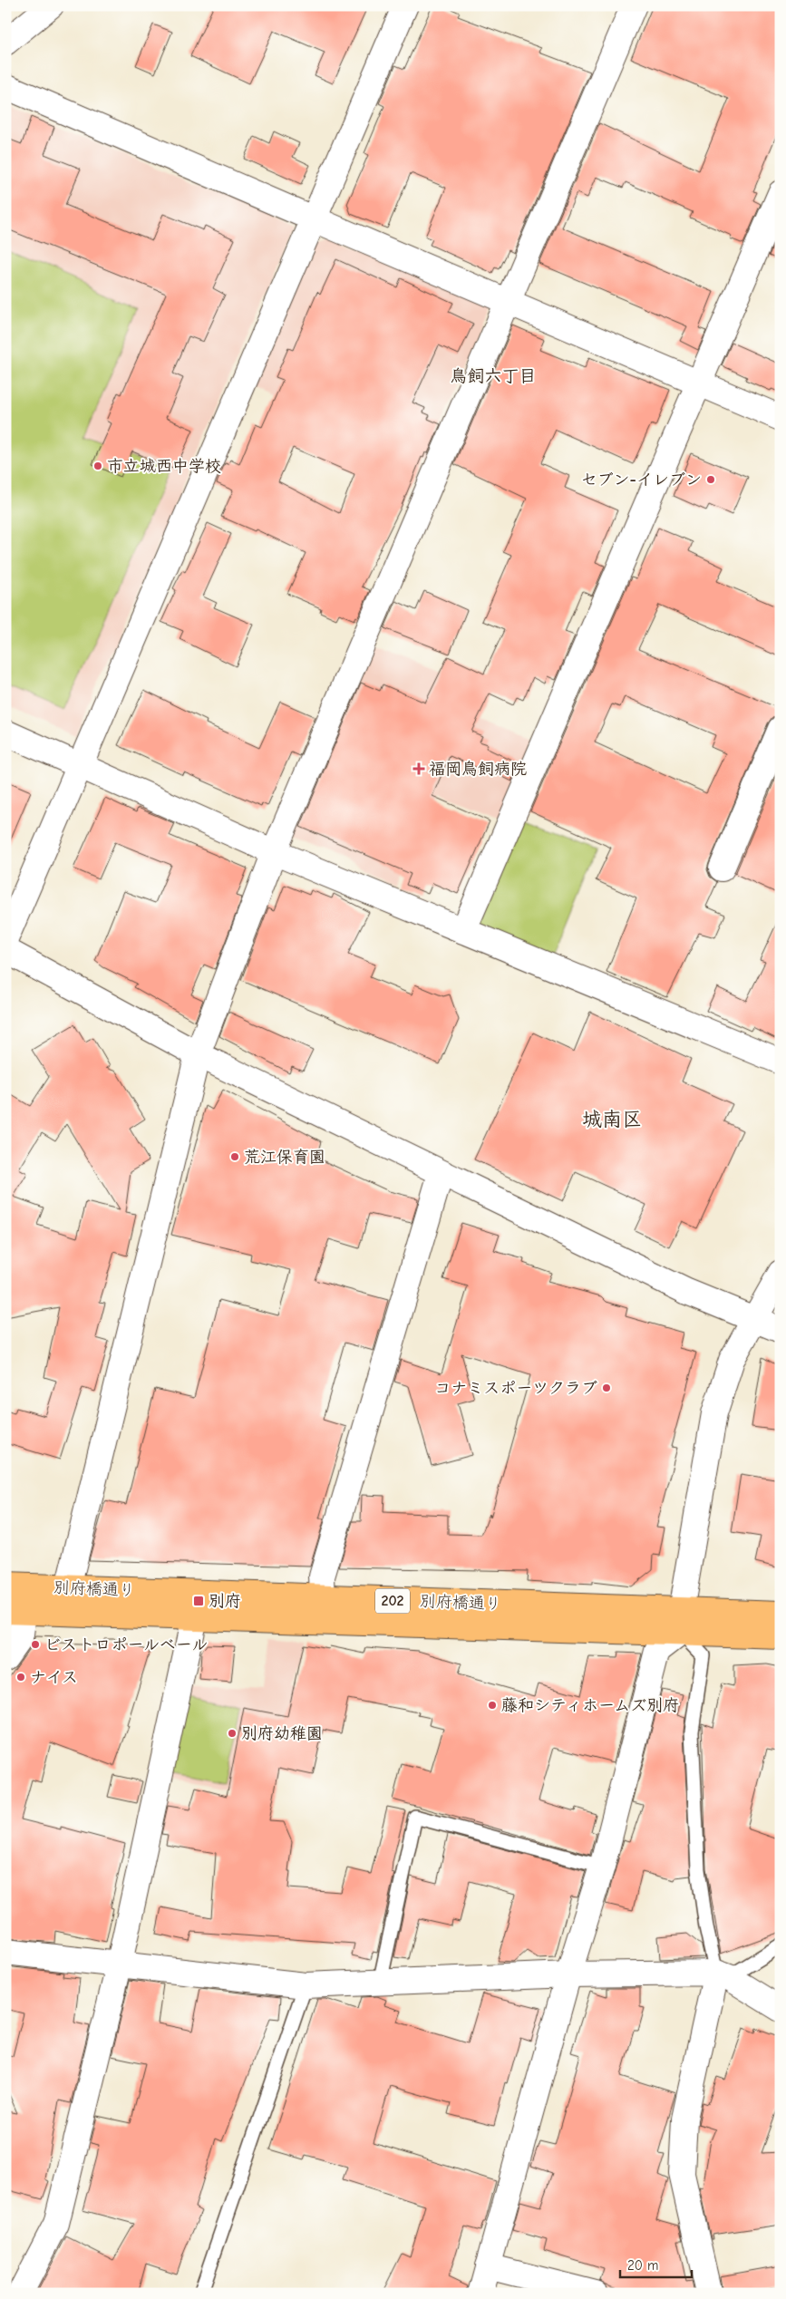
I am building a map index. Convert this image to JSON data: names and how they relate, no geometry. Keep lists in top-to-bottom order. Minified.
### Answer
{"streets":{"highway":["別府橋通り","202"]},"districts":["鳥飼六丁目","城南区"],"places":{"other":["市立城西中学校","セブン-イレブン","荒江保育園","コナミスポーツクラブ","ビストロポールべール","ナイス","藤和シティホームズ別府","別府幼稚園"],"health":["福岡鳥飼病院"],"transit":["別府"]},"scale_bar":"20 m"}
